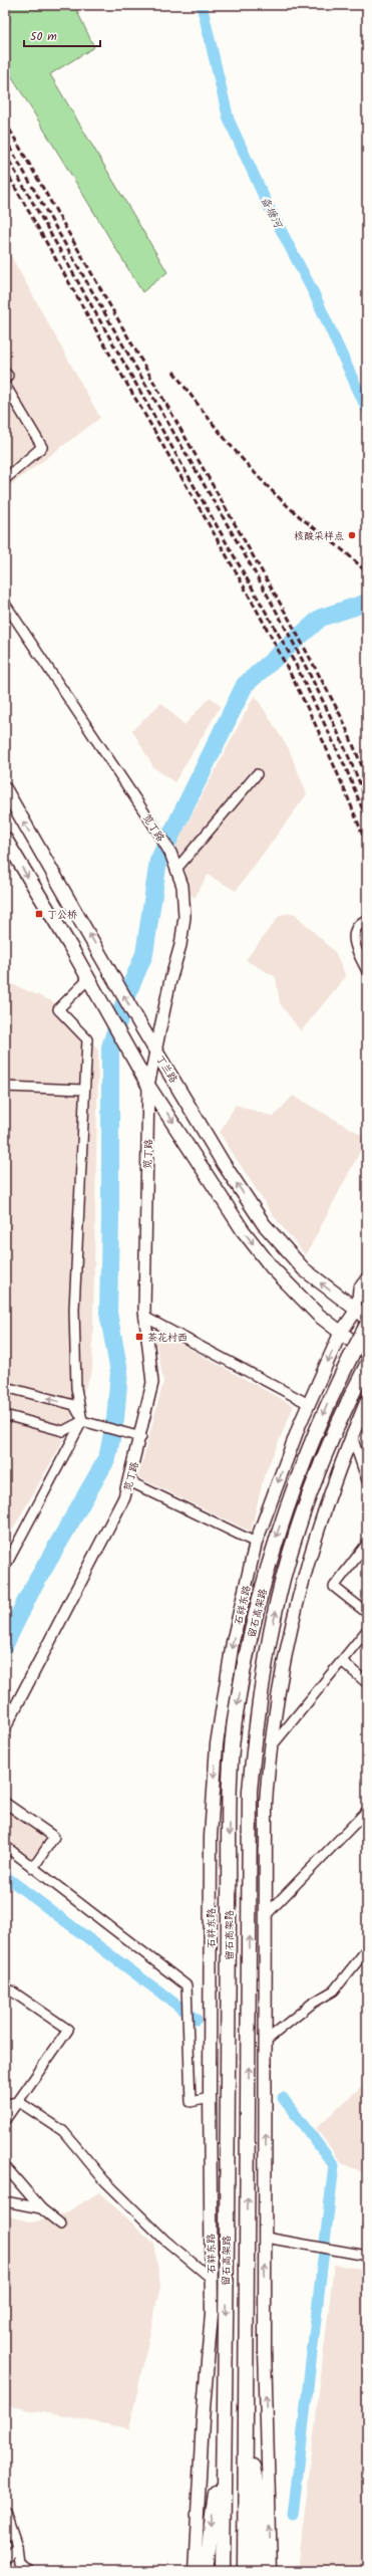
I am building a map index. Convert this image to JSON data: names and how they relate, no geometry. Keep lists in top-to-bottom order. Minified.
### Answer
{"streets":{"highway":["留石高架路"],"main road":["丁兰路","石祥东路"],"street":["笕丁路"]},"crossings":[["笕丁路","丁兰路"],["丁兰路","石祥东路"]],"water":["备塘河"],"places":{"other":["核酸采样点"],"transit":["丁公桥","茶花村西"]},"scale_bar":"50 m"}
